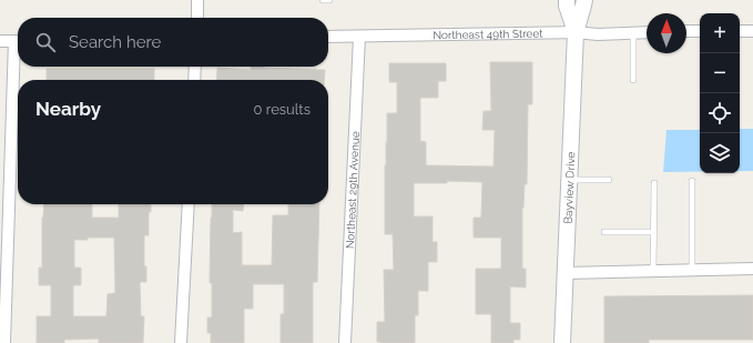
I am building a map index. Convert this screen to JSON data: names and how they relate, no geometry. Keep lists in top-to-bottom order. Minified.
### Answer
{"streets":{"street":["Northeast 49th Street","Bayview Drive","Northeast 29th Avenue"]},"crossings":[["Northeast 49th Street","Bayview Drive"],["Northeast 49th Street","Northeast 29th Avenue"]],"north":"top","page":{"map_buttons":["+","−"],"search":"Search here","heading":["Nearby","0 results"]}}
